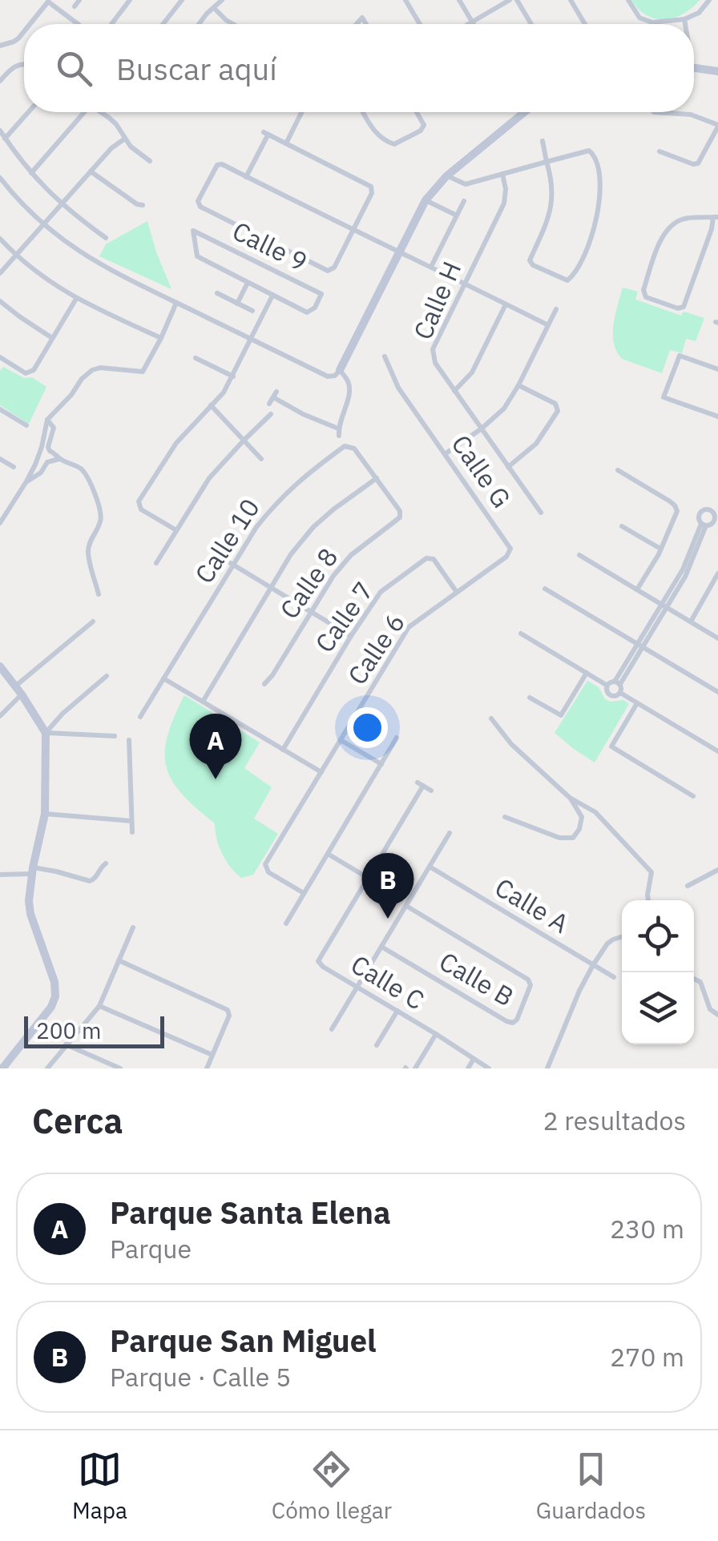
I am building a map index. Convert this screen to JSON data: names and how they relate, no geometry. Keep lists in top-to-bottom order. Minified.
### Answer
{"streets":{"street":["Calle 9","Calle H","Calle G","Calle 10","Calle 8","Calle 7","Calle 6","Calle A","Calle B","Calle C"]},"crossings":[["Calle G","Calle 7"],["Calle G","Calle 6"],["Calle 10","Calle 8"],["Calle 7","Calle 6"]],"scale_bar":"200 m","page":{"search":"Buscar aquí","pins":["A","B"],"scale":"200 m","heading":["Cerca","2 resultados"],"list":[{"mark":"A","name":"Parque Santa Elena","note":"Parque","value":"230 m"},{"mark":"B","name":"Parque San Miguel","note":"Parque · Calle 5","value":"270 m"}],"nav":["Mapa","Cómo llegar","Guardados"]}}
